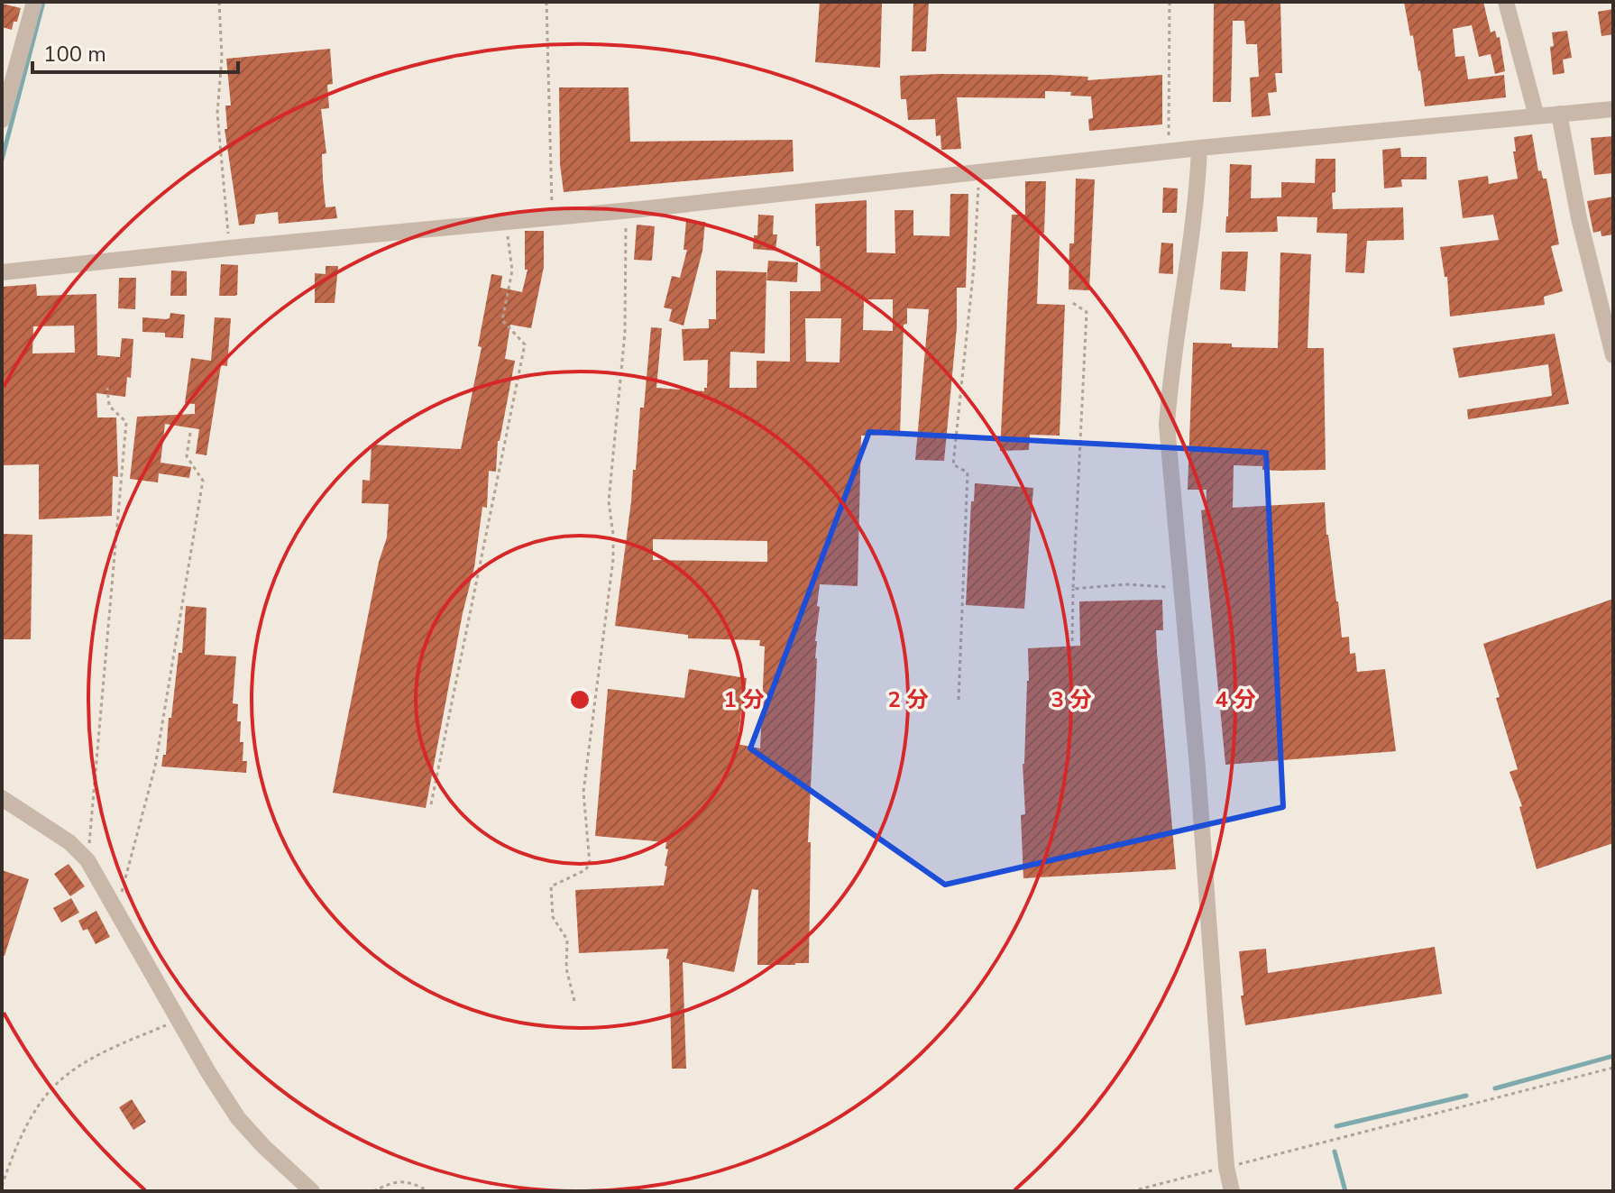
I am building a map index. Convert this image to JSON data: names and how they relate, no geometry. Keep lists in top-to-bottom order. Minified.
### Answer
{"scale_bar":"100 m","rings":["1 分","2 分","3 分","4 分"]}
